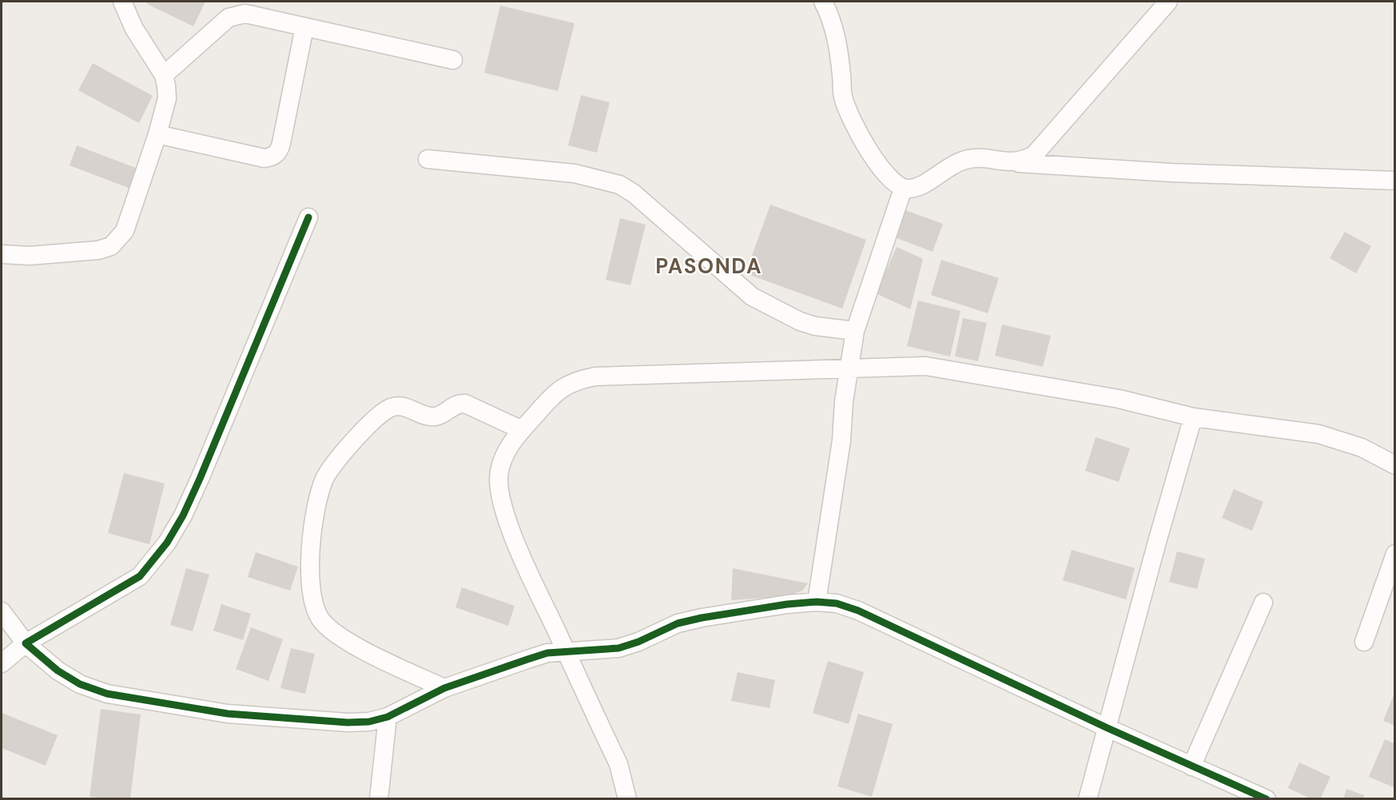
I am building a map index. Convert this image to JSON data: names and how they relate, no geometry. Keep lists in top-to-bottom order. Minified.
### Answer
{"districts":["PASONDA"]}
